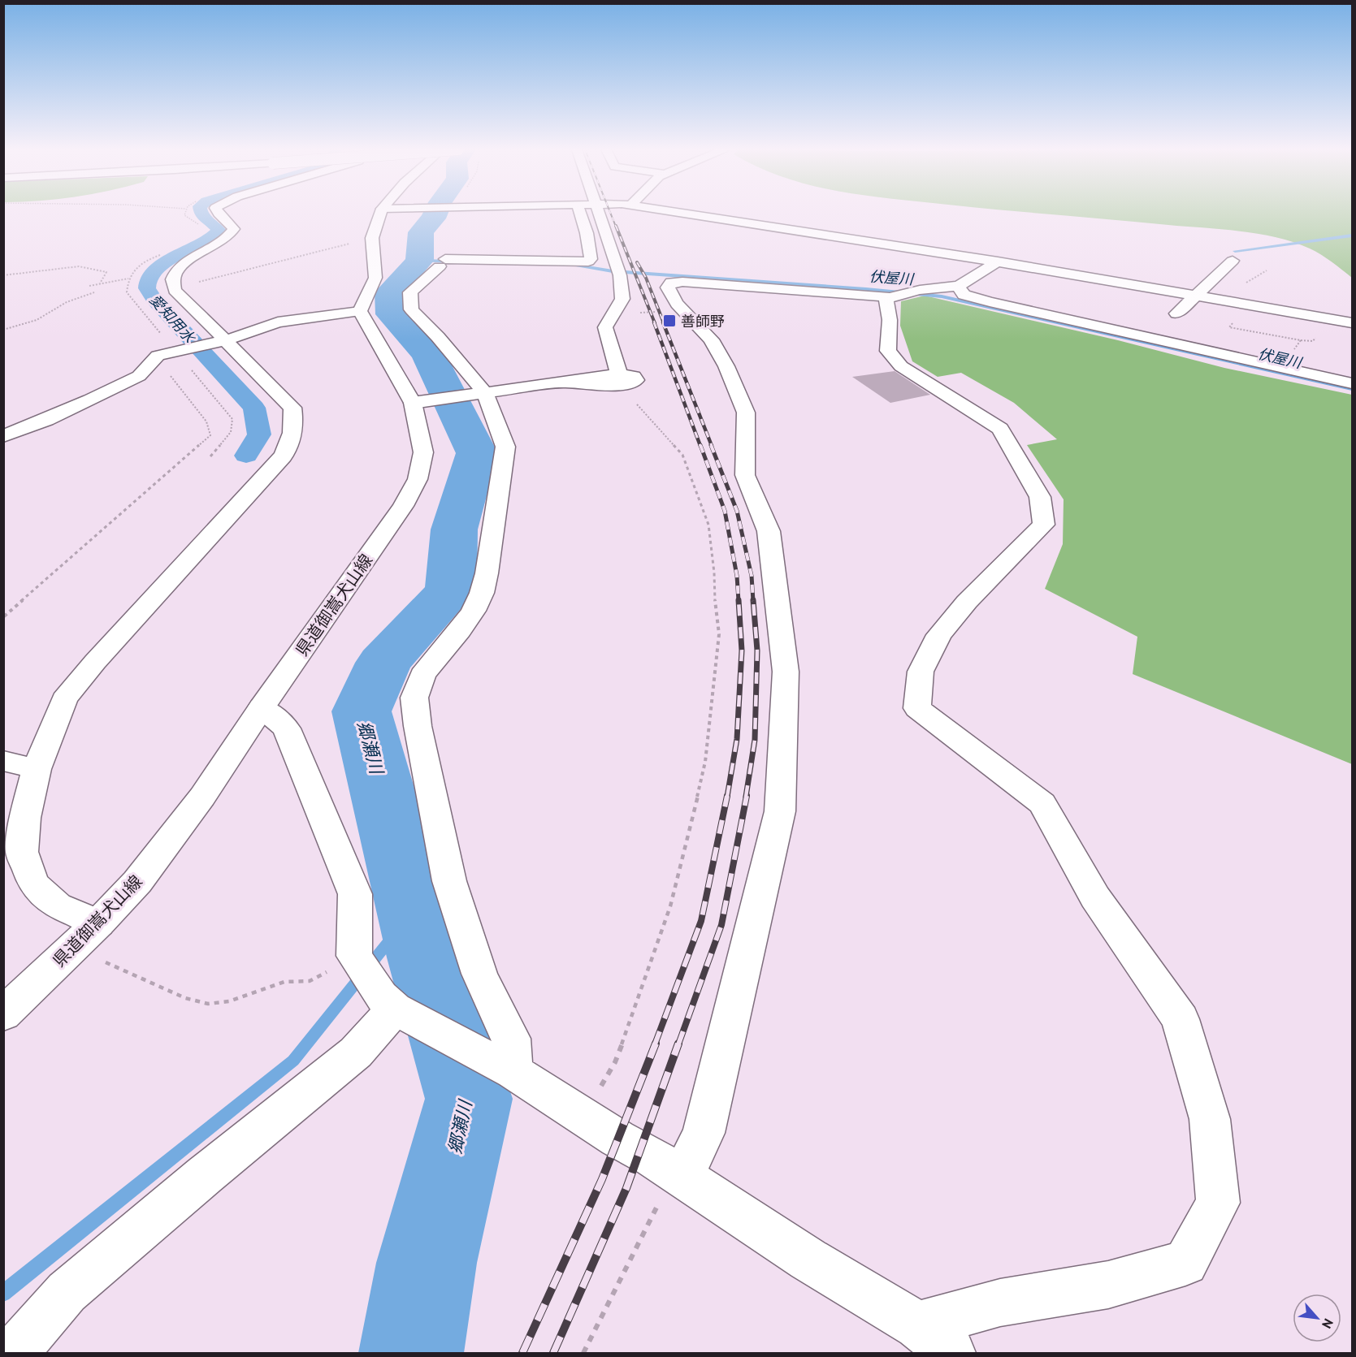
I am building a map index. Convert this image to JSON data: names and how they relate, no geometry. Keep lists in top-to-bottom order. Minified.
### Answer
{"streets":{"street":["県道御嵩犬山線"]},"water":["伏屋川","愛知用水","郷瀬川"],"places":{"transit":["善師野"]},"north":"bottom right"}
